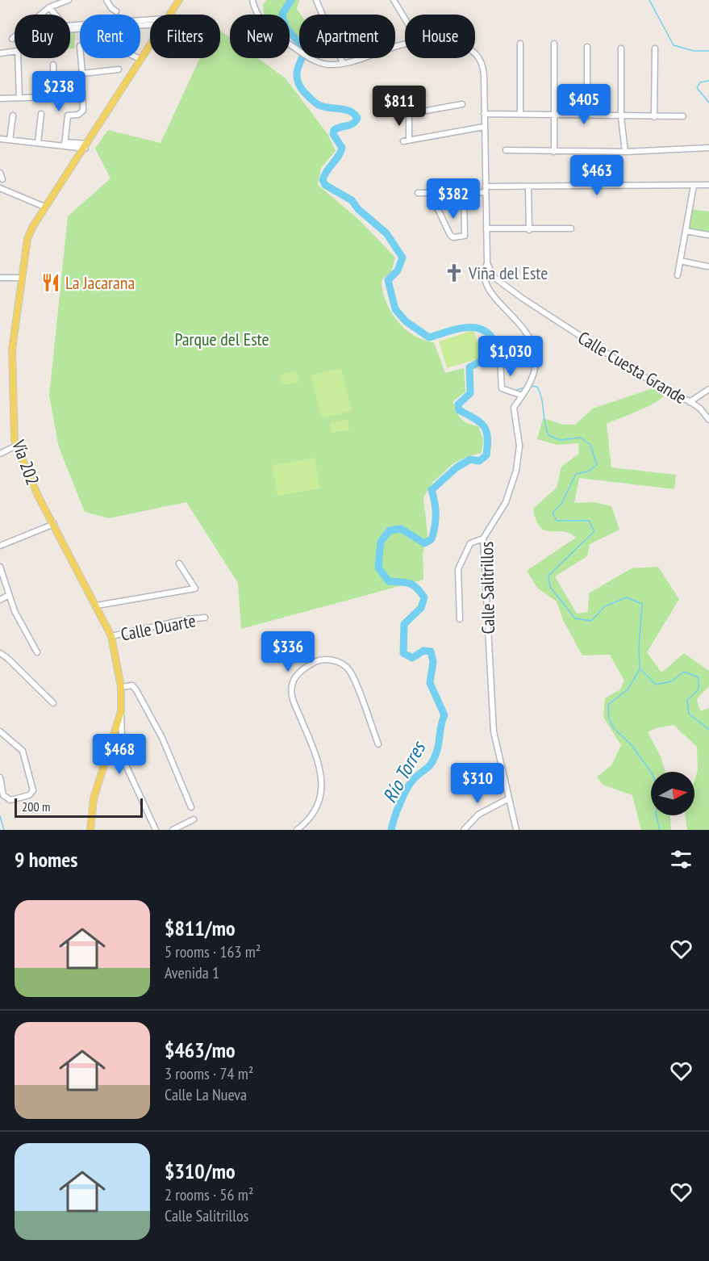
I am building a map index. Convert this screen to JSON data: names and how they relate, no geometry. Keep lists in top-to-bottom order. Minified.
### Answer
{"streets":{"main road":["Vía 202"],"street":["Calle Cuesta Grande","Calle Salitrillos","Calle Duarte"]},"crossings":[["Calle Cuesta Grande","Calle Salitrillos"],["Vía 202","Calle Duarte"]],"water":["Río Torres"],"parks":["Parque del Este"],"places":{"church":["Viña del Este"],"restaurant":["La Jacarana"]},"scale_bar":"200 m","north":"right","page":{"chip":["Buy","Rent","Filters","New","Apartment","House"],"price":["$238","$405","$811","$463","$382","$1,030","$336","$468","$310"],"scale":"200 m","heading":"9 homes","list":[{"name":"$811/mo","note":"5 rooms · 163 m² · Avenida 1"},{"name":"$463/mo","note":"3 rooms · 74 m² · Calle La Nueva"},{"name":"$310/mo","note":"2 rooms · 56 m² · Calle Salitrillos"}]}}
